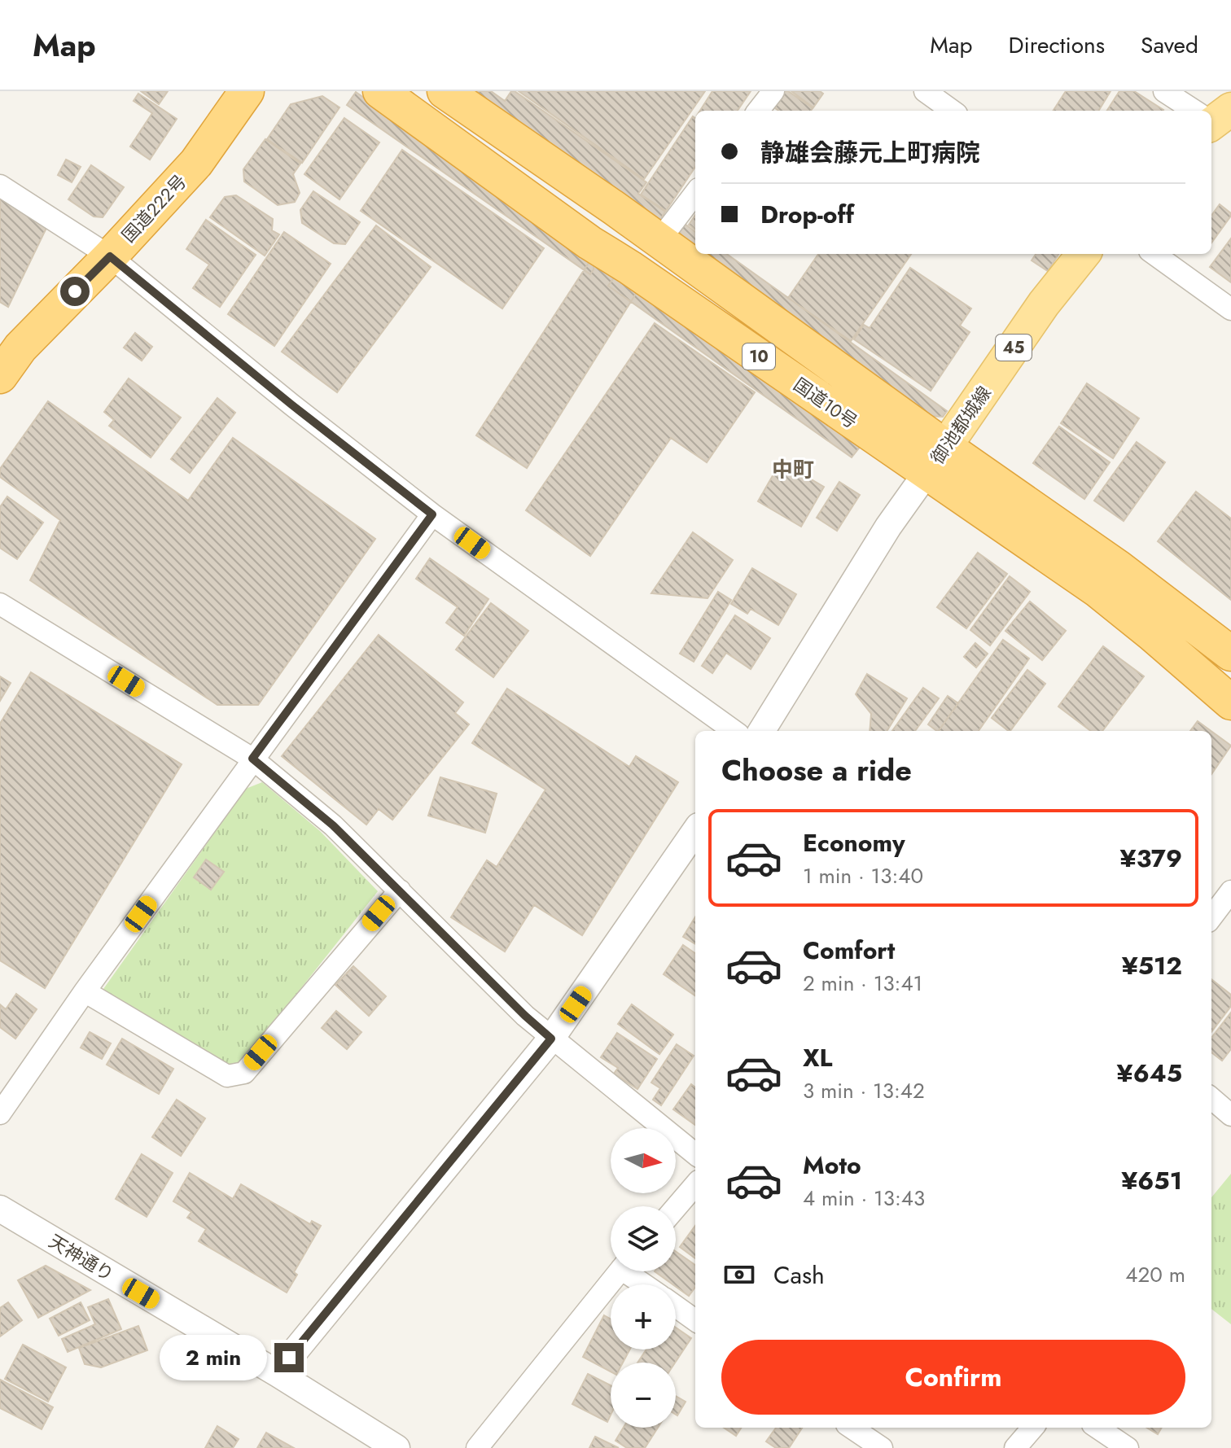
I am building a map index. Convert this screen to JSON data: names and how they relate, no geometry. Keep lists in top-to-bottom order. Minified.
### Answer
{"streets":{"highway":["国道222号","10","国道10号"],"main road":["45","御池都城線"],"street":["天神通り"]},"crossings":[["国道10号","御池都城線"]],"districts":["中町"],"north":"right","page":{"header":"Map","nav":["Map","Directions","Saved"],"banner":["静雄会藤元上町病院","Drop-off"],"heading":"Choose a ride","list":[{"name":"Economy","note":"1 min · 13:40","value":"¥379"},{"name":"Comfort","note":"2 min · 13:41","value":"¥512"},{"name":"XL","note":"3 min · 13:42","value":"¥645"},{"name":"Moto","note":"4 min · 13:43","value":"¥651"}],"map_buttons":["+","−"],"pay":["Cash","420 m"],"buttons":"Confirm","bubble":"2 min"}}
